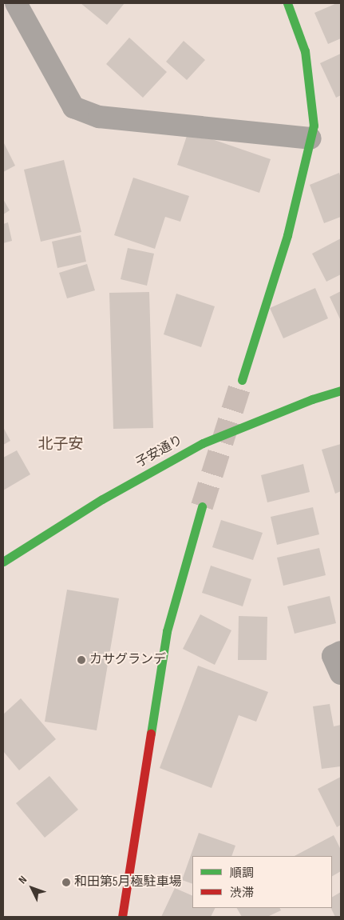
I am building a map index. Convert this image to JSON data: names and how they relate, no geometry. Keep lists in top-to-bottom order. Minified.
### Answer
{"streets":{"street":["子安通り"]},"districts":["北子安"],"places":["カサグランデ","和田第5月極駐車場"],"legend":["順調","渋滞"],"north":"top left"}
